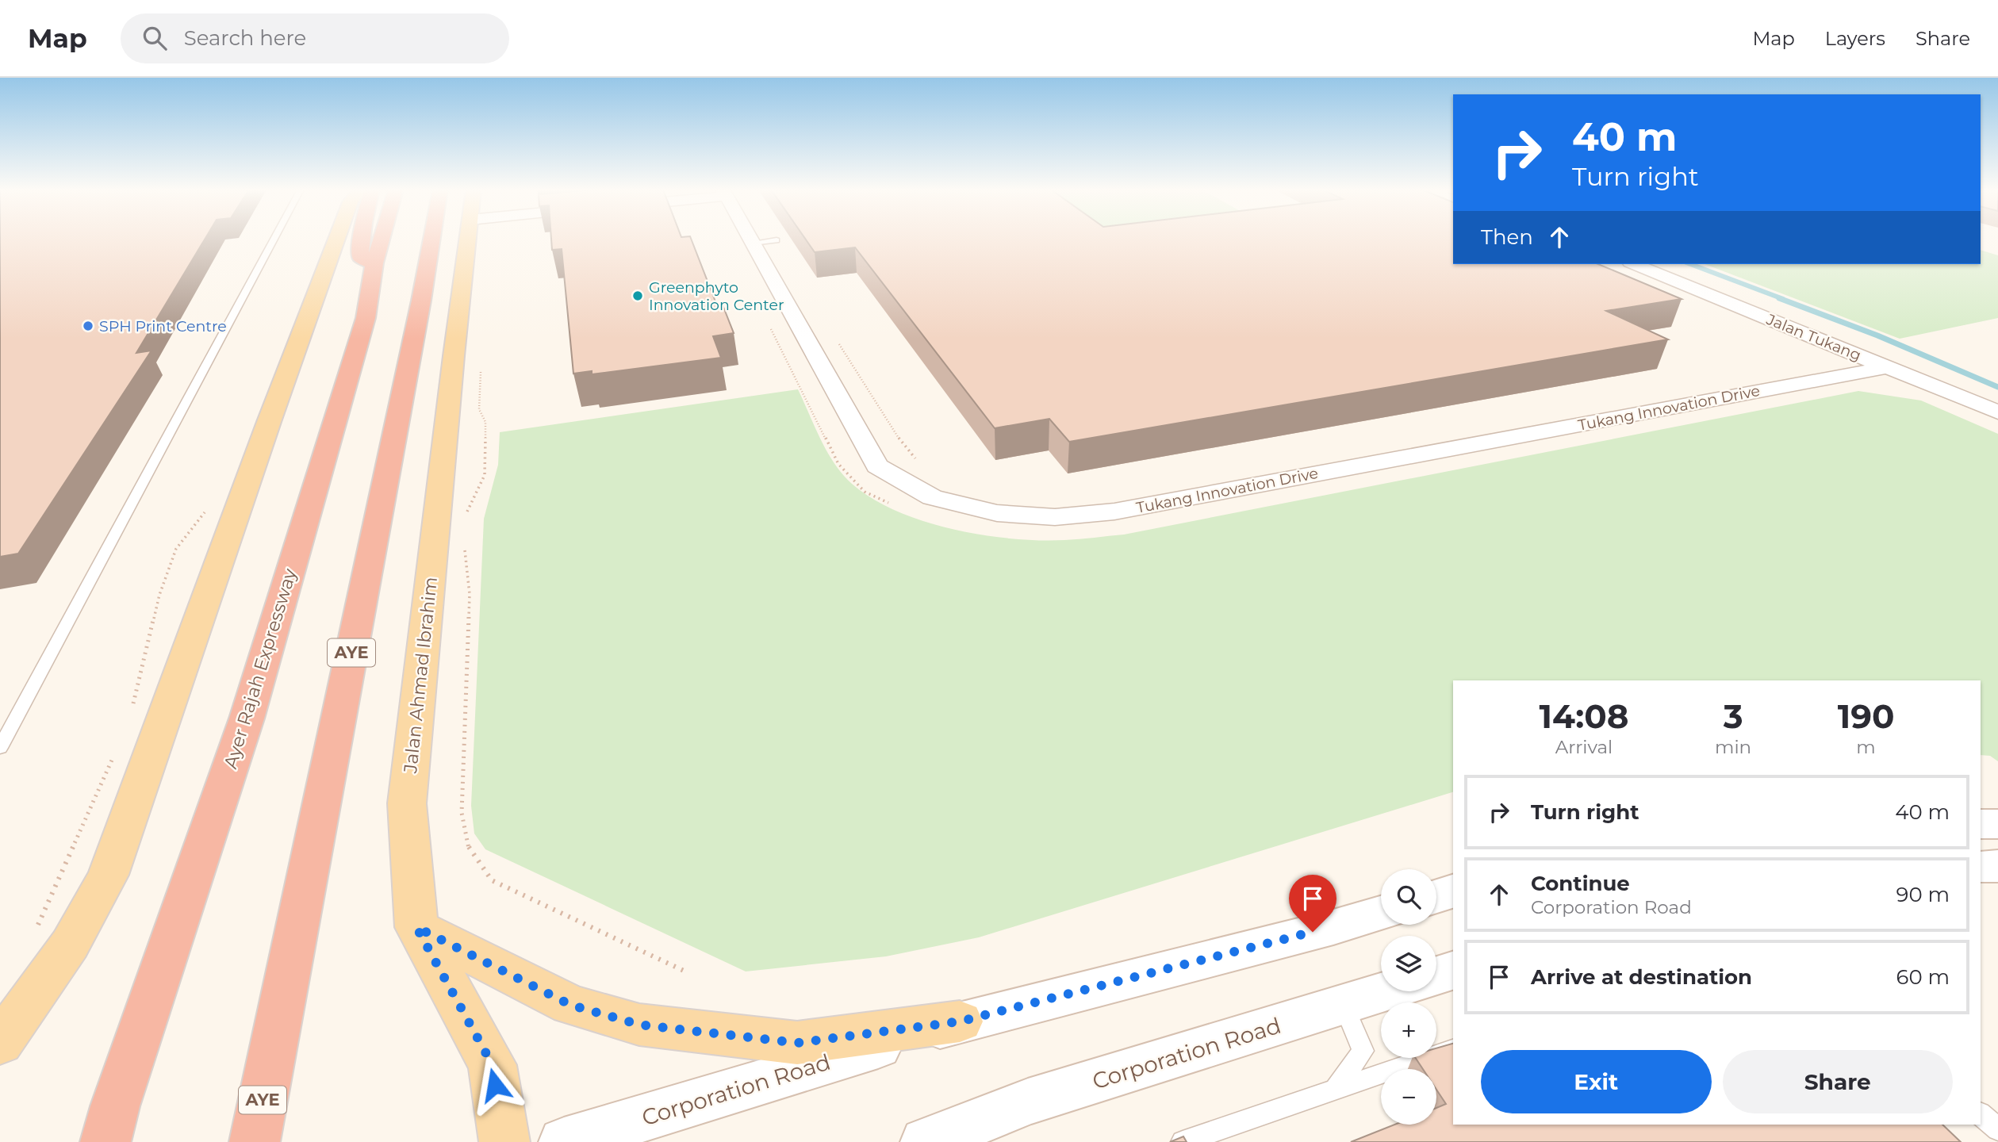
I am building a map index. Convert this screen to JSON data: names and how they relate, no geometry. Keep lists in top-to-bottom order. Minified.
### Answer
{"streets":{"highway":["AYE","Ayer Rajah Expressway"],"main road":["Jalan Ahmad Ibrahim","Corporation Road"],"street":["Jalan Tukang","Tukang Innovation Drive"]},"crossings":[["Jalan Tukang","Tukang Innovation Drive"]],"places":["Greenphyto Innovation Center","SPH Print Centre"],"page":{"header":"Map","search":"Search here","nav":["Map","Layers","Share"],"turn":["40 m","Turn right"],"then":"Then","eta":["14:08","Arrival","3","min","190","m"],"list":[{"name":"Turn right","value":"40 m"},{"name":"Continue","note":"Corporation Road","value":"90 m"},{"name":"Arrive at destination","value":"60 m"}],"map_buttons":["+","−"],"buttons":["Exit","Share"]}}
